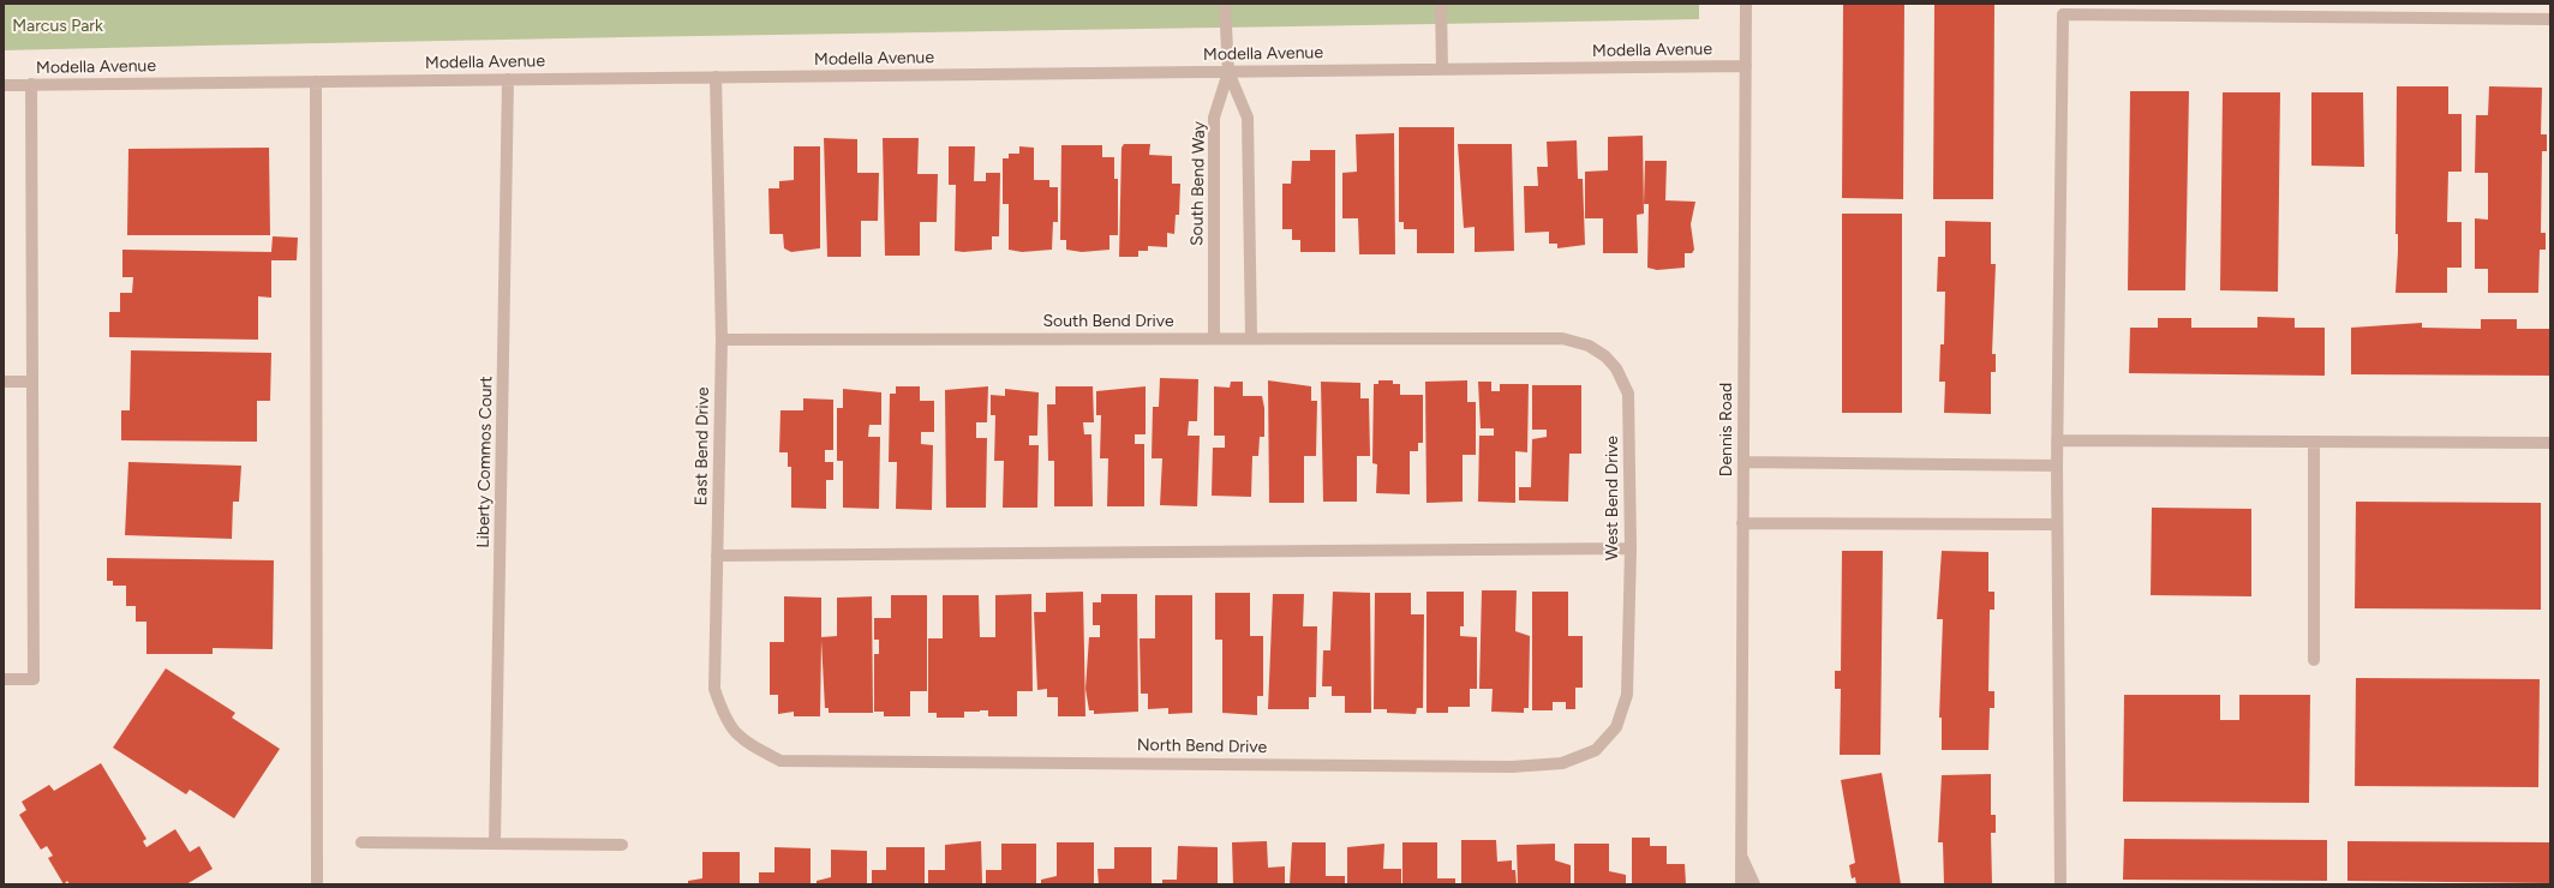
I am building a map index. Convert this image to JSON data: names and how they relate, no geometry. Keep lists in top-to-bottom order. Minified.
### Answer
{"streets":{"street":["Modella Avenue","South Bend Way","South Bend Drive","Dennis Road","East Bend Drive","Liberty Commos Court","West Bend Drive","North Bend Drive"]},"crossings":[["Modella Avenue","South Bend Way"],["Modella Avenue","Dennis Road"],["Modella Avenue","East Bend Drive"],["Modella Avenue","Liberty Commos Court"],["South Bend Way","South Bend Drive"],["South Bend Drive","East Bend Drive"],["South Bend Drive","West Bend Drive"],["East Bend Drive","North Bend Drive"],["West Bend Drive","North Bend Drive"]],"parks":["Marcus Park"]}
